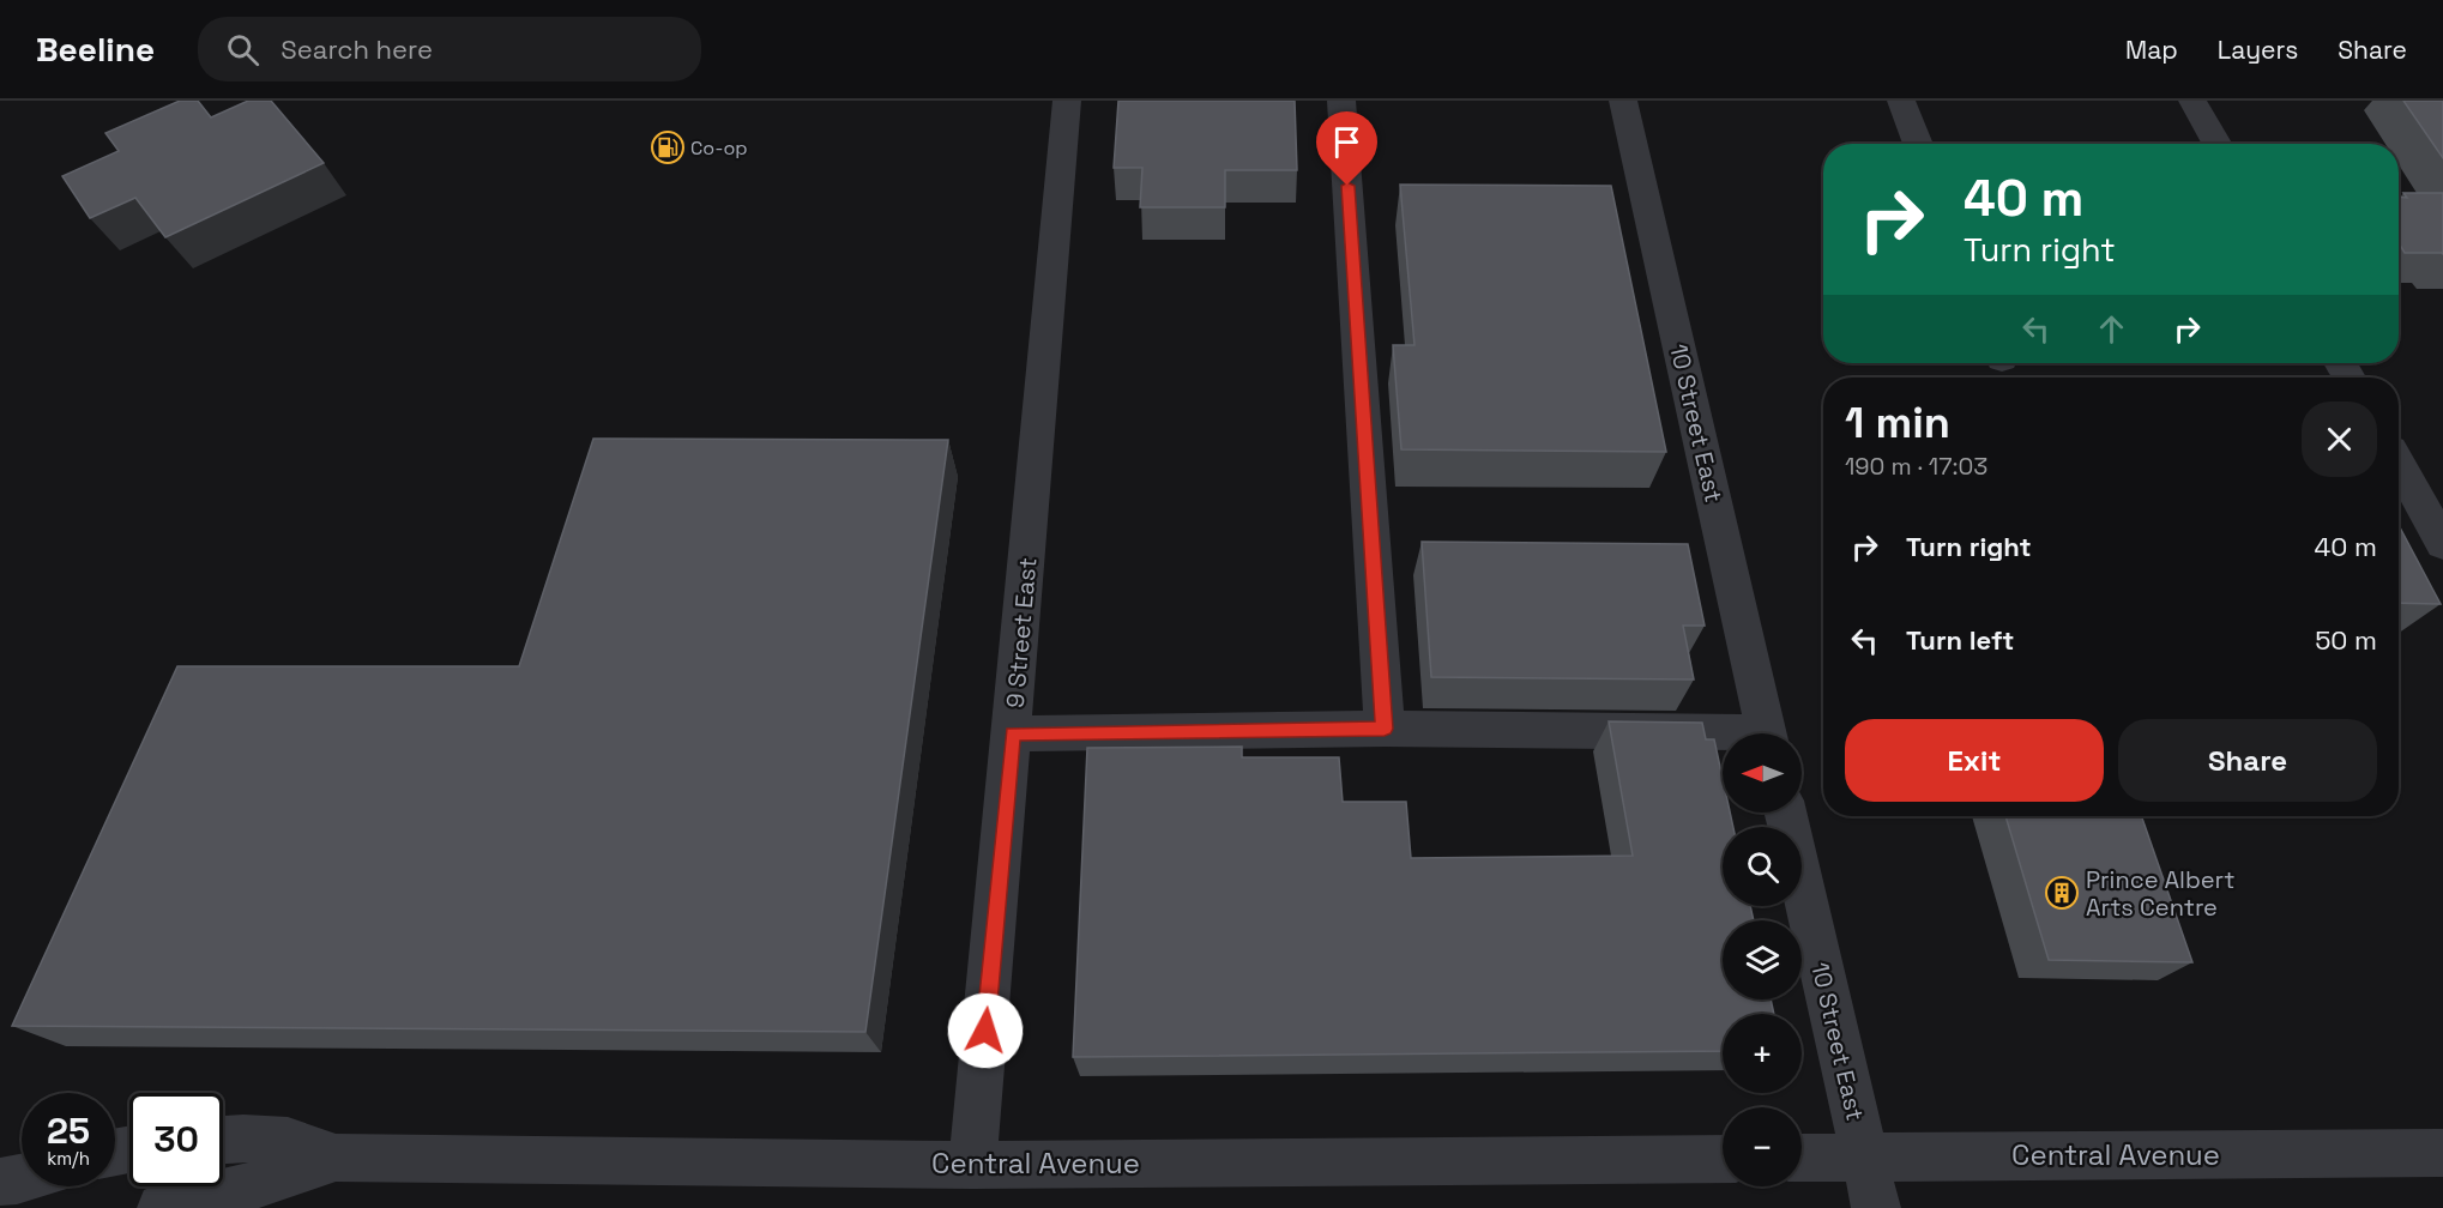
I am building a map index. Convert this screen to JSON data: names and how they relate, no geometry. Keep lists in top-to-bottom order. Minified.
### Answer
{"streets":{"street":["10 Street East","9 Street East","Central Avenue"]},"crossings":[["10 Street East","Central Avenue"],["9 Street East","Central Avenue"]],"places":{"fuel station":["Co-op"],"building":["Prince Albert Arts Centre"]},"north":"left","page":{"header":"Beeline","search":"Search here","nav":["Map","Layers","Share"],"turn":["40 m","Turn right"],"heading":["1 min","190 m · 17:03"],"list":[{"name":"Turn right","value":"40 m"},{"name":"Turn left","value":"50 m"}],"buttons":["Exit","Share"],"map_buttons":["+","−"],"speed":"25 km/h","limit":"30"}}
